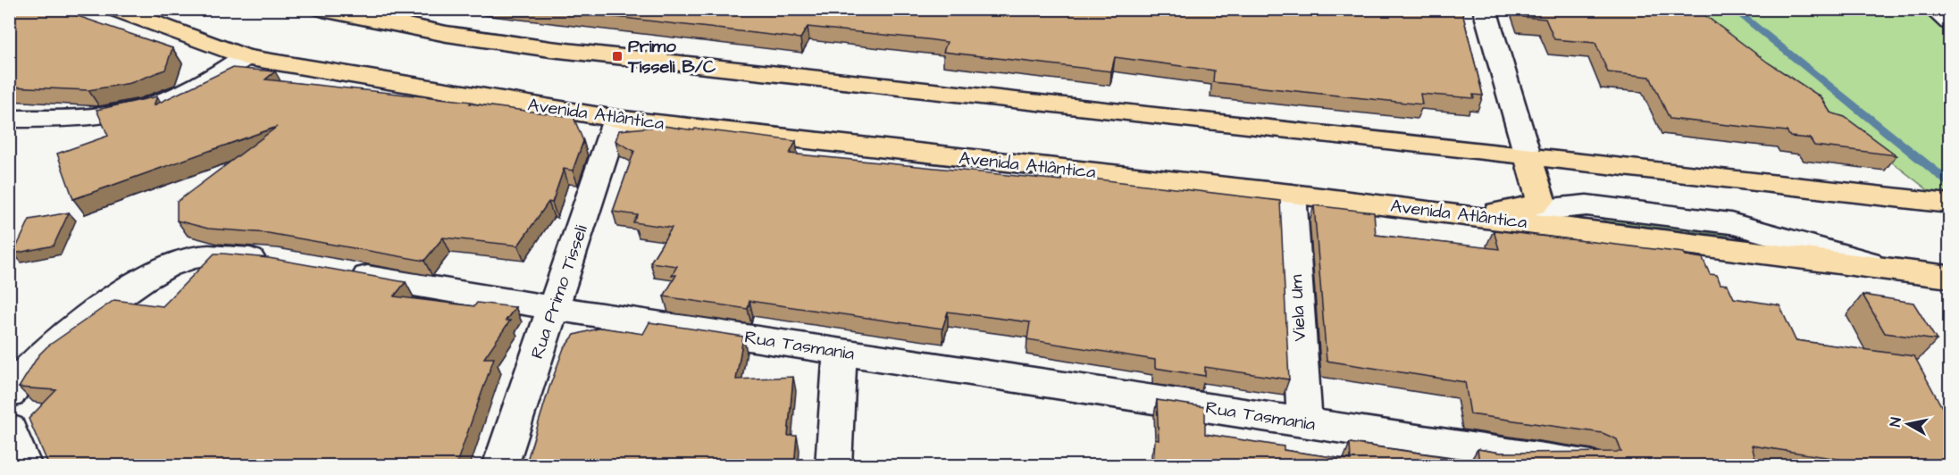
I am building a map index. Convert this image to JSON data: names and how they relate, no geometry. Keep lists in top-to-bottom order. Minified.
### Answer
{"streets":{"main road":["Avenida Atlântica"],"street":["Rua Primo Tisseli","Viela Um","Rua Tasmania"]},"crossings":[["Avenida Atlântica","Rua Primo Tisseli"],["Avenida Atlântica","Viela Um"],["Rua Primo Tisseli","Rua Tasmania"],["Viela Um","Rua Tasmania"]],"places":{"transit":["Primo Tisseli B/C"]},"north":"left"}
